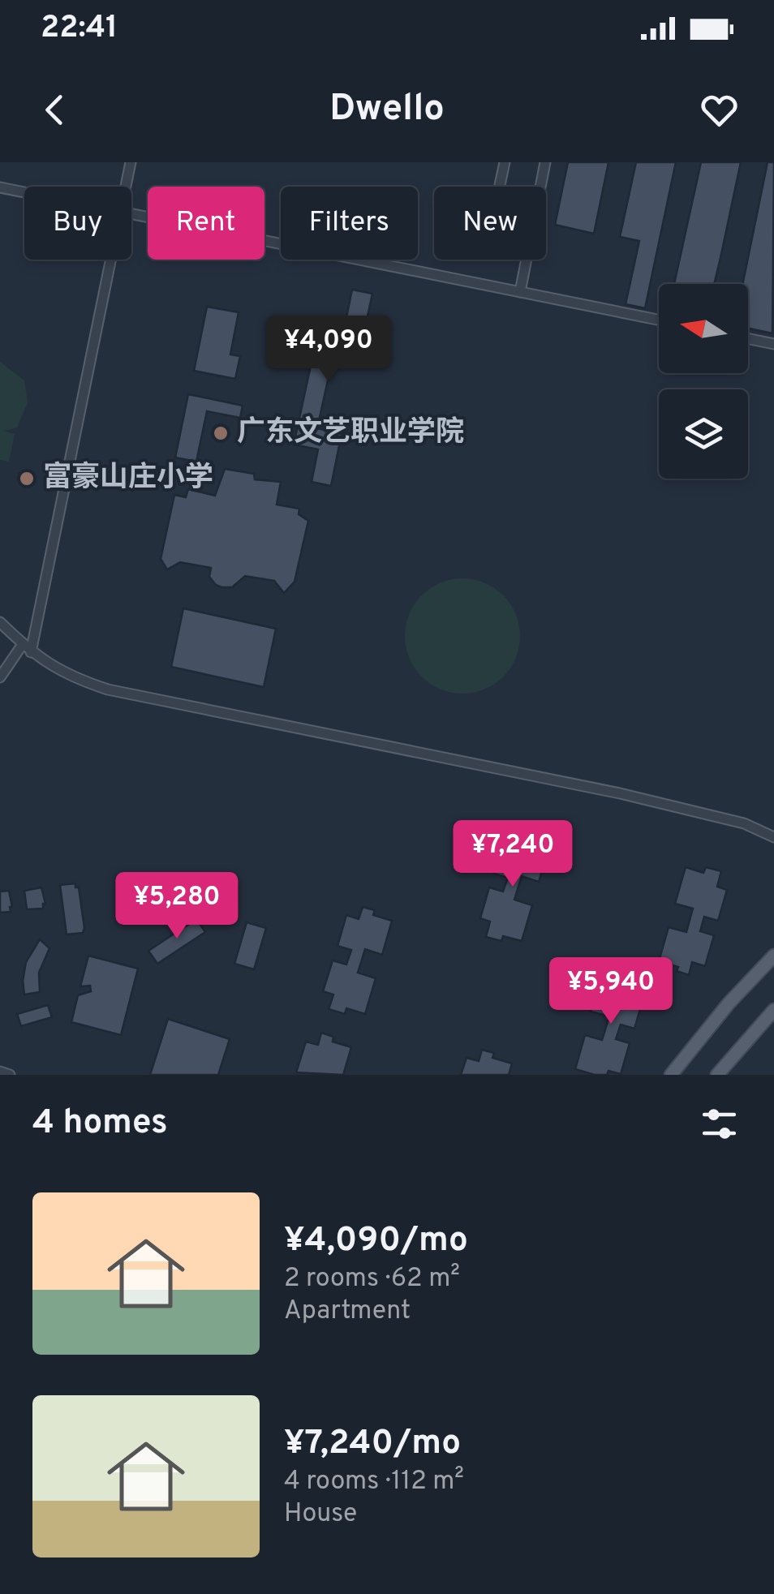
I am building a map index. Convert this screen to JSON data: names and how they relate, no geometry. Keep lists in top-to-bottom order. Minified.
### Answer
{"places":["广东文艺职业学院","富豪山庄小学"],"north":"left","page":{"status":"22:41","header":"Dwello","chip":["Buy","Rent","Filters","New"],"price":["¥4,090","¥7,240","¥5,280","¥5,940"],"heading":"4 homes","list":[{"name":"¥4,090/mo","note":"2 rooms · 62 m² · Apartment"},{"name":"¥7,240/mo","note":"4 rooms · 112 m² · House"}]}}
